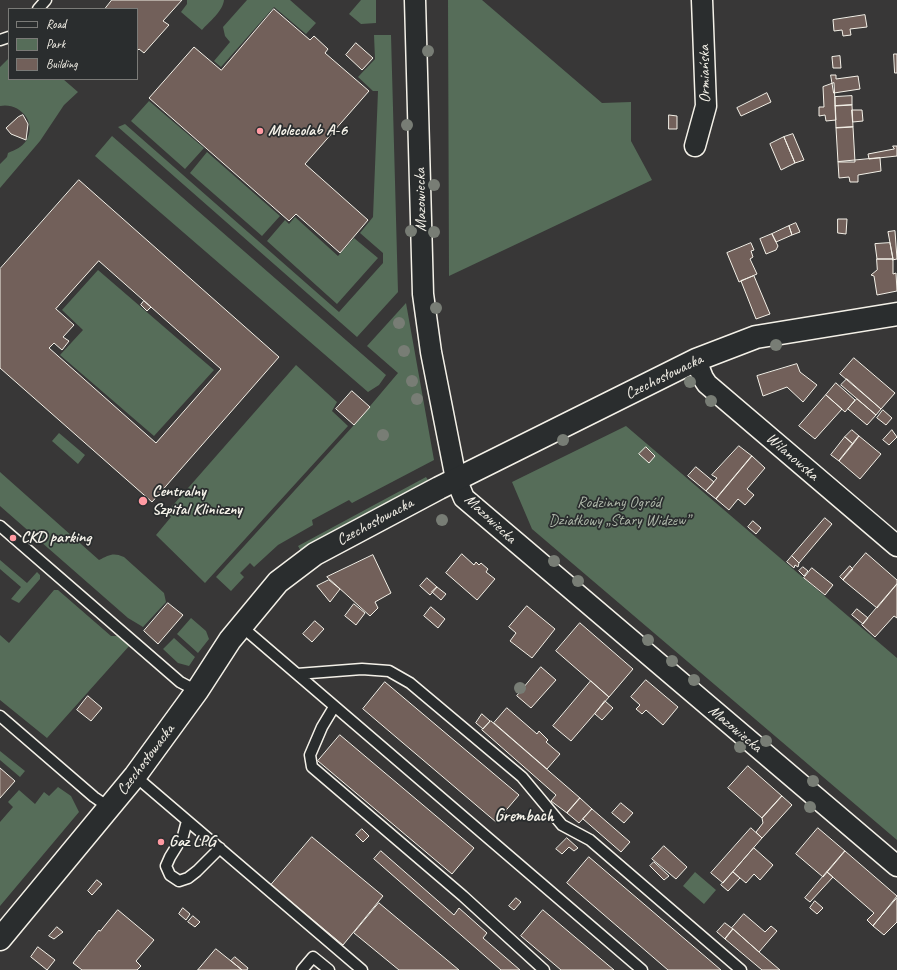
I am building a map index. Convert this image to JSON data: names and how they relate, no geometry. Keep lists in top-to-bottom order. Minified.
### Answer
{"streets":{"street":["Ormiańska","Mazowiecka","Czechosłowacka","Wilanowska"]},"crossings":[["Mazowiecka","Czechosłowacka"],["Czechosłowacka","Wilanowska"]],"districts":["Grembach"],"parks":["Rodzinny Ogród Działkowy „Stary Widzew”"],"places":["Molecolab A-6","Centralny Szpital Kliniczny","CKD parking","Gaz LPG"],"legend":["Road","Park","Building"]}
